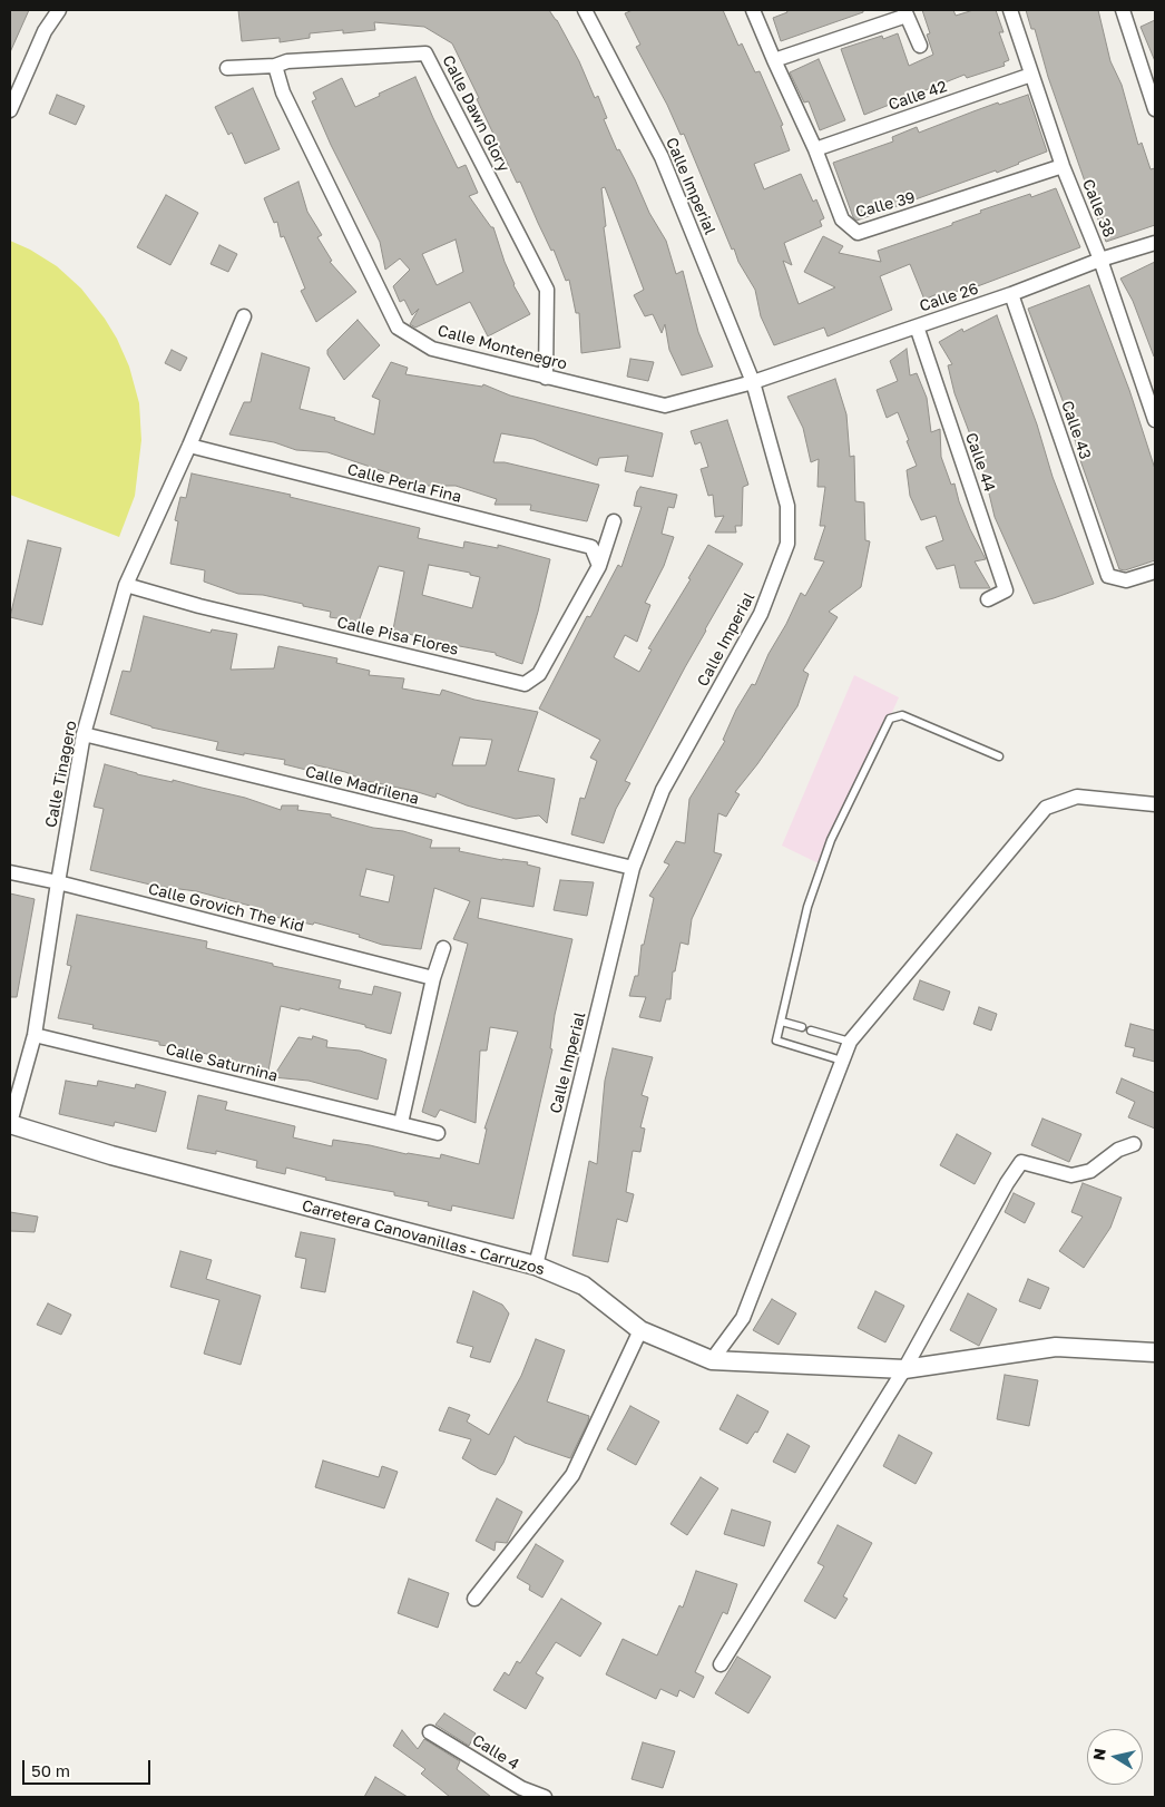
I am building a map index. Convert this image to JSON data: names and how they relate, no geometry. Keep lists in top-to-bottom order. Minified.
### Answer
{"streets":{"street":["Calle 42","Calle Dawn Glory","Calle Imperial","Calle 39","Calle 38","Calle 26","Calle Montenegro","Calle 43","Calle 44","Calle Perla Fina","Calle Pisa Flores","Calle Tinagero","Calle Madrilena","Calle Grovich The Kid","Calle Saturnina","Carretera Canovanillas - Carruzos","Calle 4"]},"crossings":[["Calle 42","Calle 39"],["Calle 42","Calle 38"],["Calle Dawn Glory","Calle Montenegro"],["Calle Imperial","Calle 26"],["Calle Imperial","Calle Montenegro"],["Calle Imperial","Calle Madrilena"],["Calle Imperial","Carretera Canovanillas - Carruzos"],["Calle 39","Calle 38"],["Calle 38","Calle 26"],["Calle 26","Calle Montenegro"],["Calle 26","Calle 43"],["Calle 26","Calle 44"],["Calle Perla Fina","Calle Pisa Flores"],["Calle Perla Fina","Calle Tinagero"],["Calle Pisa Flores","Calle Tinagero"],["Calle Tinagero","Calle Madrilena"],["Calle Tinagero","Calle Grovich The Kid"],["Calle Tinagero","Calle Saturnina"],["Calle Tinagero","Carretera Canovanillas - Carruzos"]],"scale_bar":"50 m","north":"left"}
